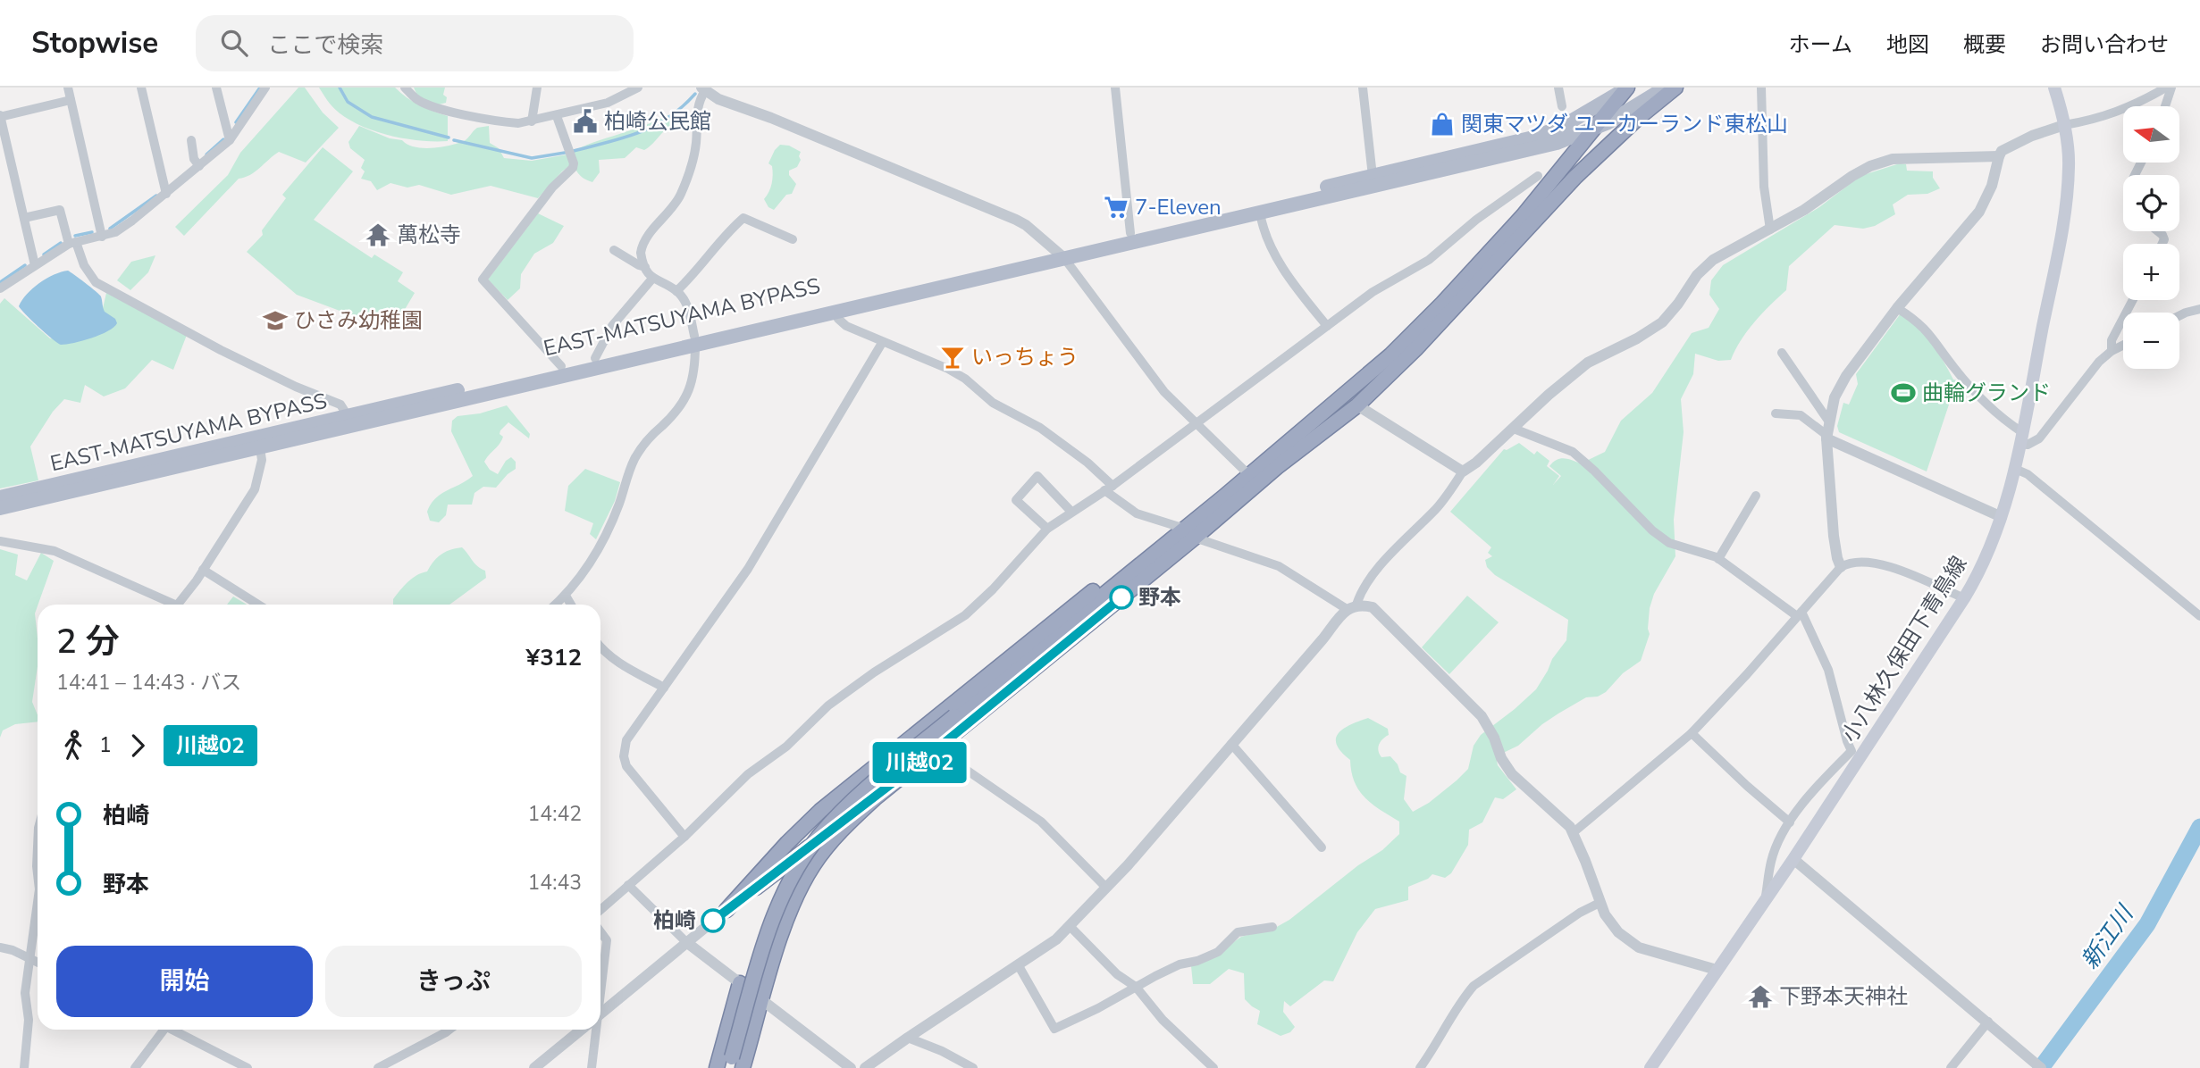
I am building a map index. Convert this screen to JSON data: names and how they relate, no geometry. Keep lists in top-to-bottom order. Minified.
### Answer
{"streets":{"main road":["EAST-MATSUYAMA BYPASS","小八林久保田下青鳥線"]},"water":["新江川"],"places":{"public building":["柏崎公民館"],"shop":["関東マツダ ユーカーランド東松山"],"supermarket":["7-Eleven"],"temple":["萬松寺","下野本天神社"],"school or university":["ひさみ幼稚園"],"bar":["いっちょう"],"sports":["曲輪グランド"],"other":["野本","柏崎"]},"lines":["bus line 川越02"],"north":"left","page":{"header":"Stopwise","search":"ここで検索","nav":["ホーム","地図","概要","お問い合わせ"],"on_map":"川越02","map_buttons":["+","−"],"heading":["2 分","14:41 – 14:43 · バス","¥312"],"legs":["1","川越02"],"list":[{"name":"柏崎","value":"14:42"},{"name":"野本","value":"14:43"}],"buttons":["開始","きっぷ"]}}
